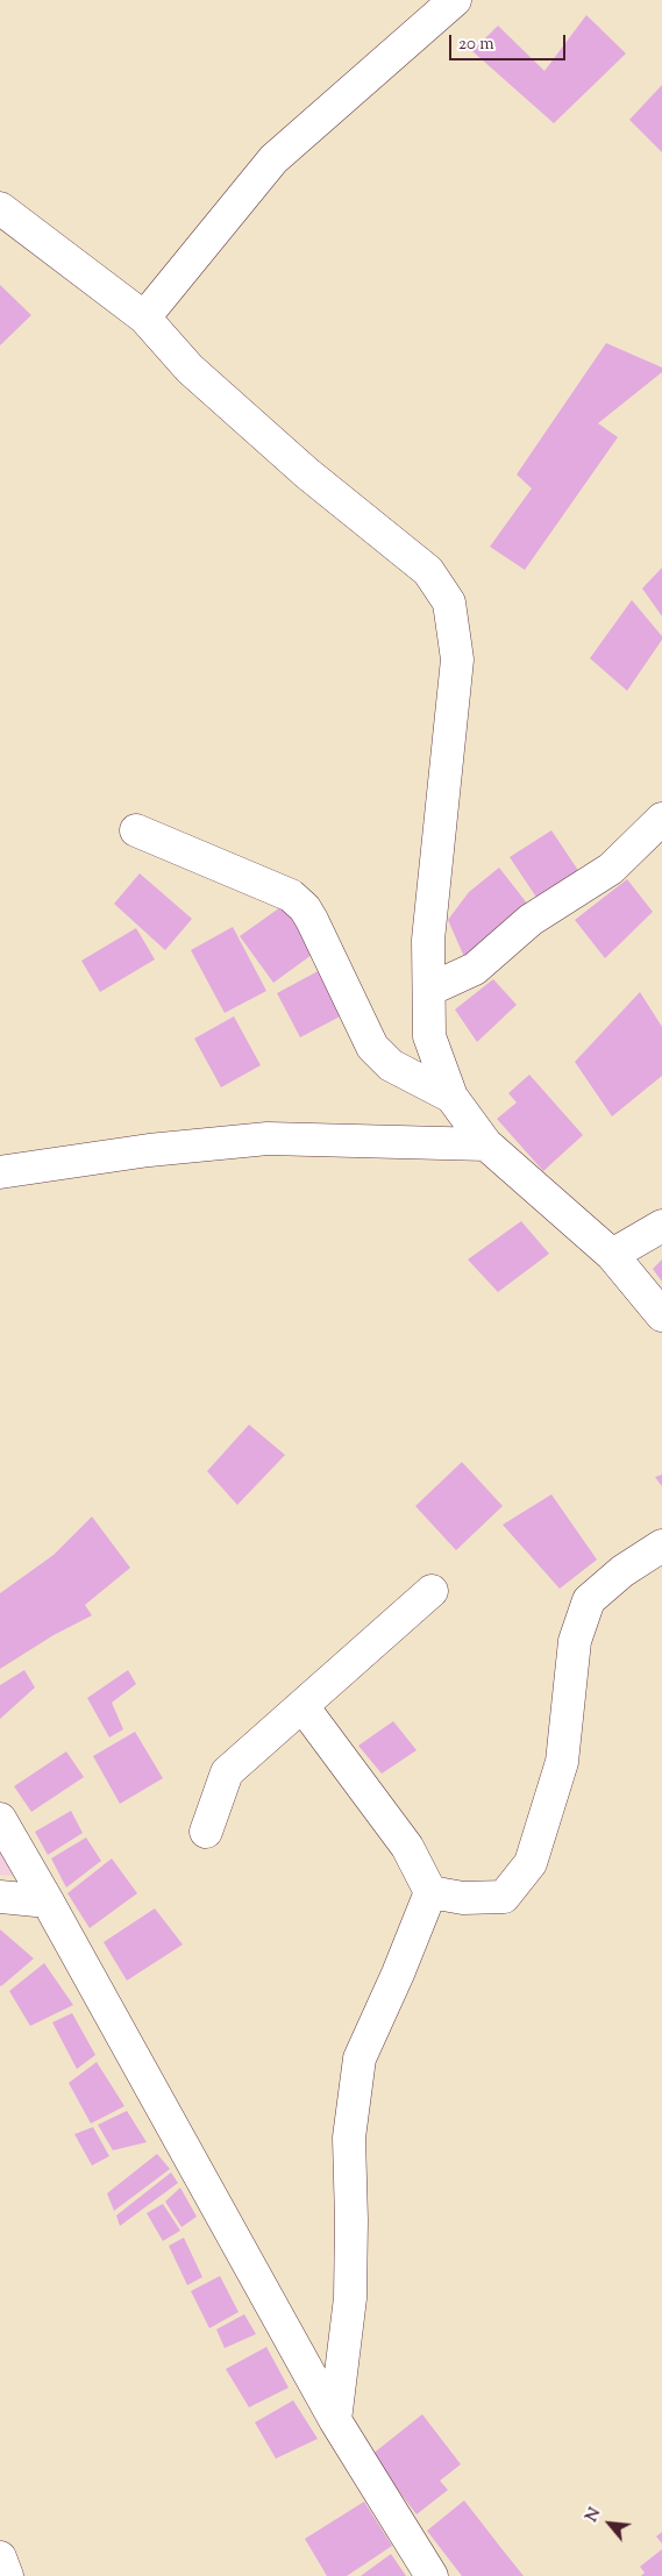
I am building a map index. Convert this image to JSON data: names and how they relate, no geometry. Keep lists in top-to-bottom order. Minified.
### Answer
{"scale_bar":"20 m","north":"top left"}
